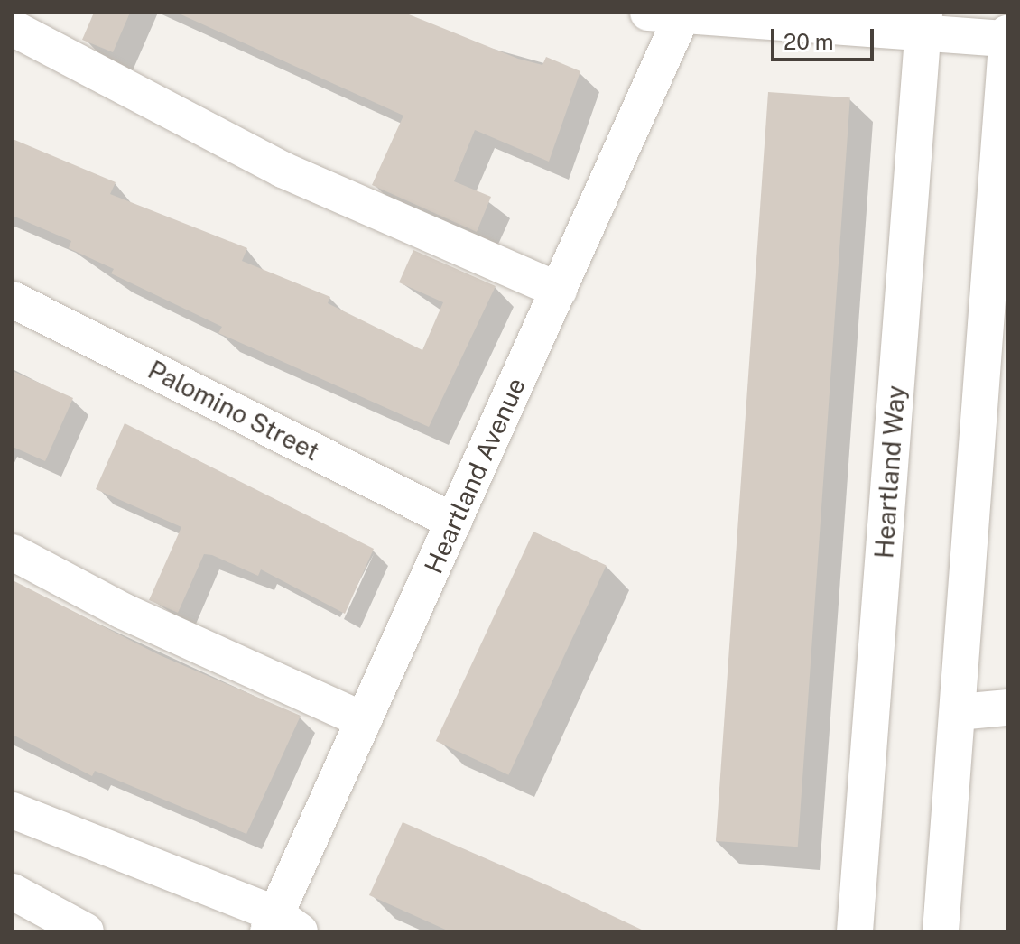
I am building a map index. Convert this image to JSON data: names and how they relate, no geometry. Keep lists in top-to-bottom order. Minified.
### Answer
{"streets":{"street":["Palomino Street","Heartland Way","Heartland Avenue"]},"crossings":[["Palomino Street","Heartland Avenue"]],"scale_bar":"20 m"}
